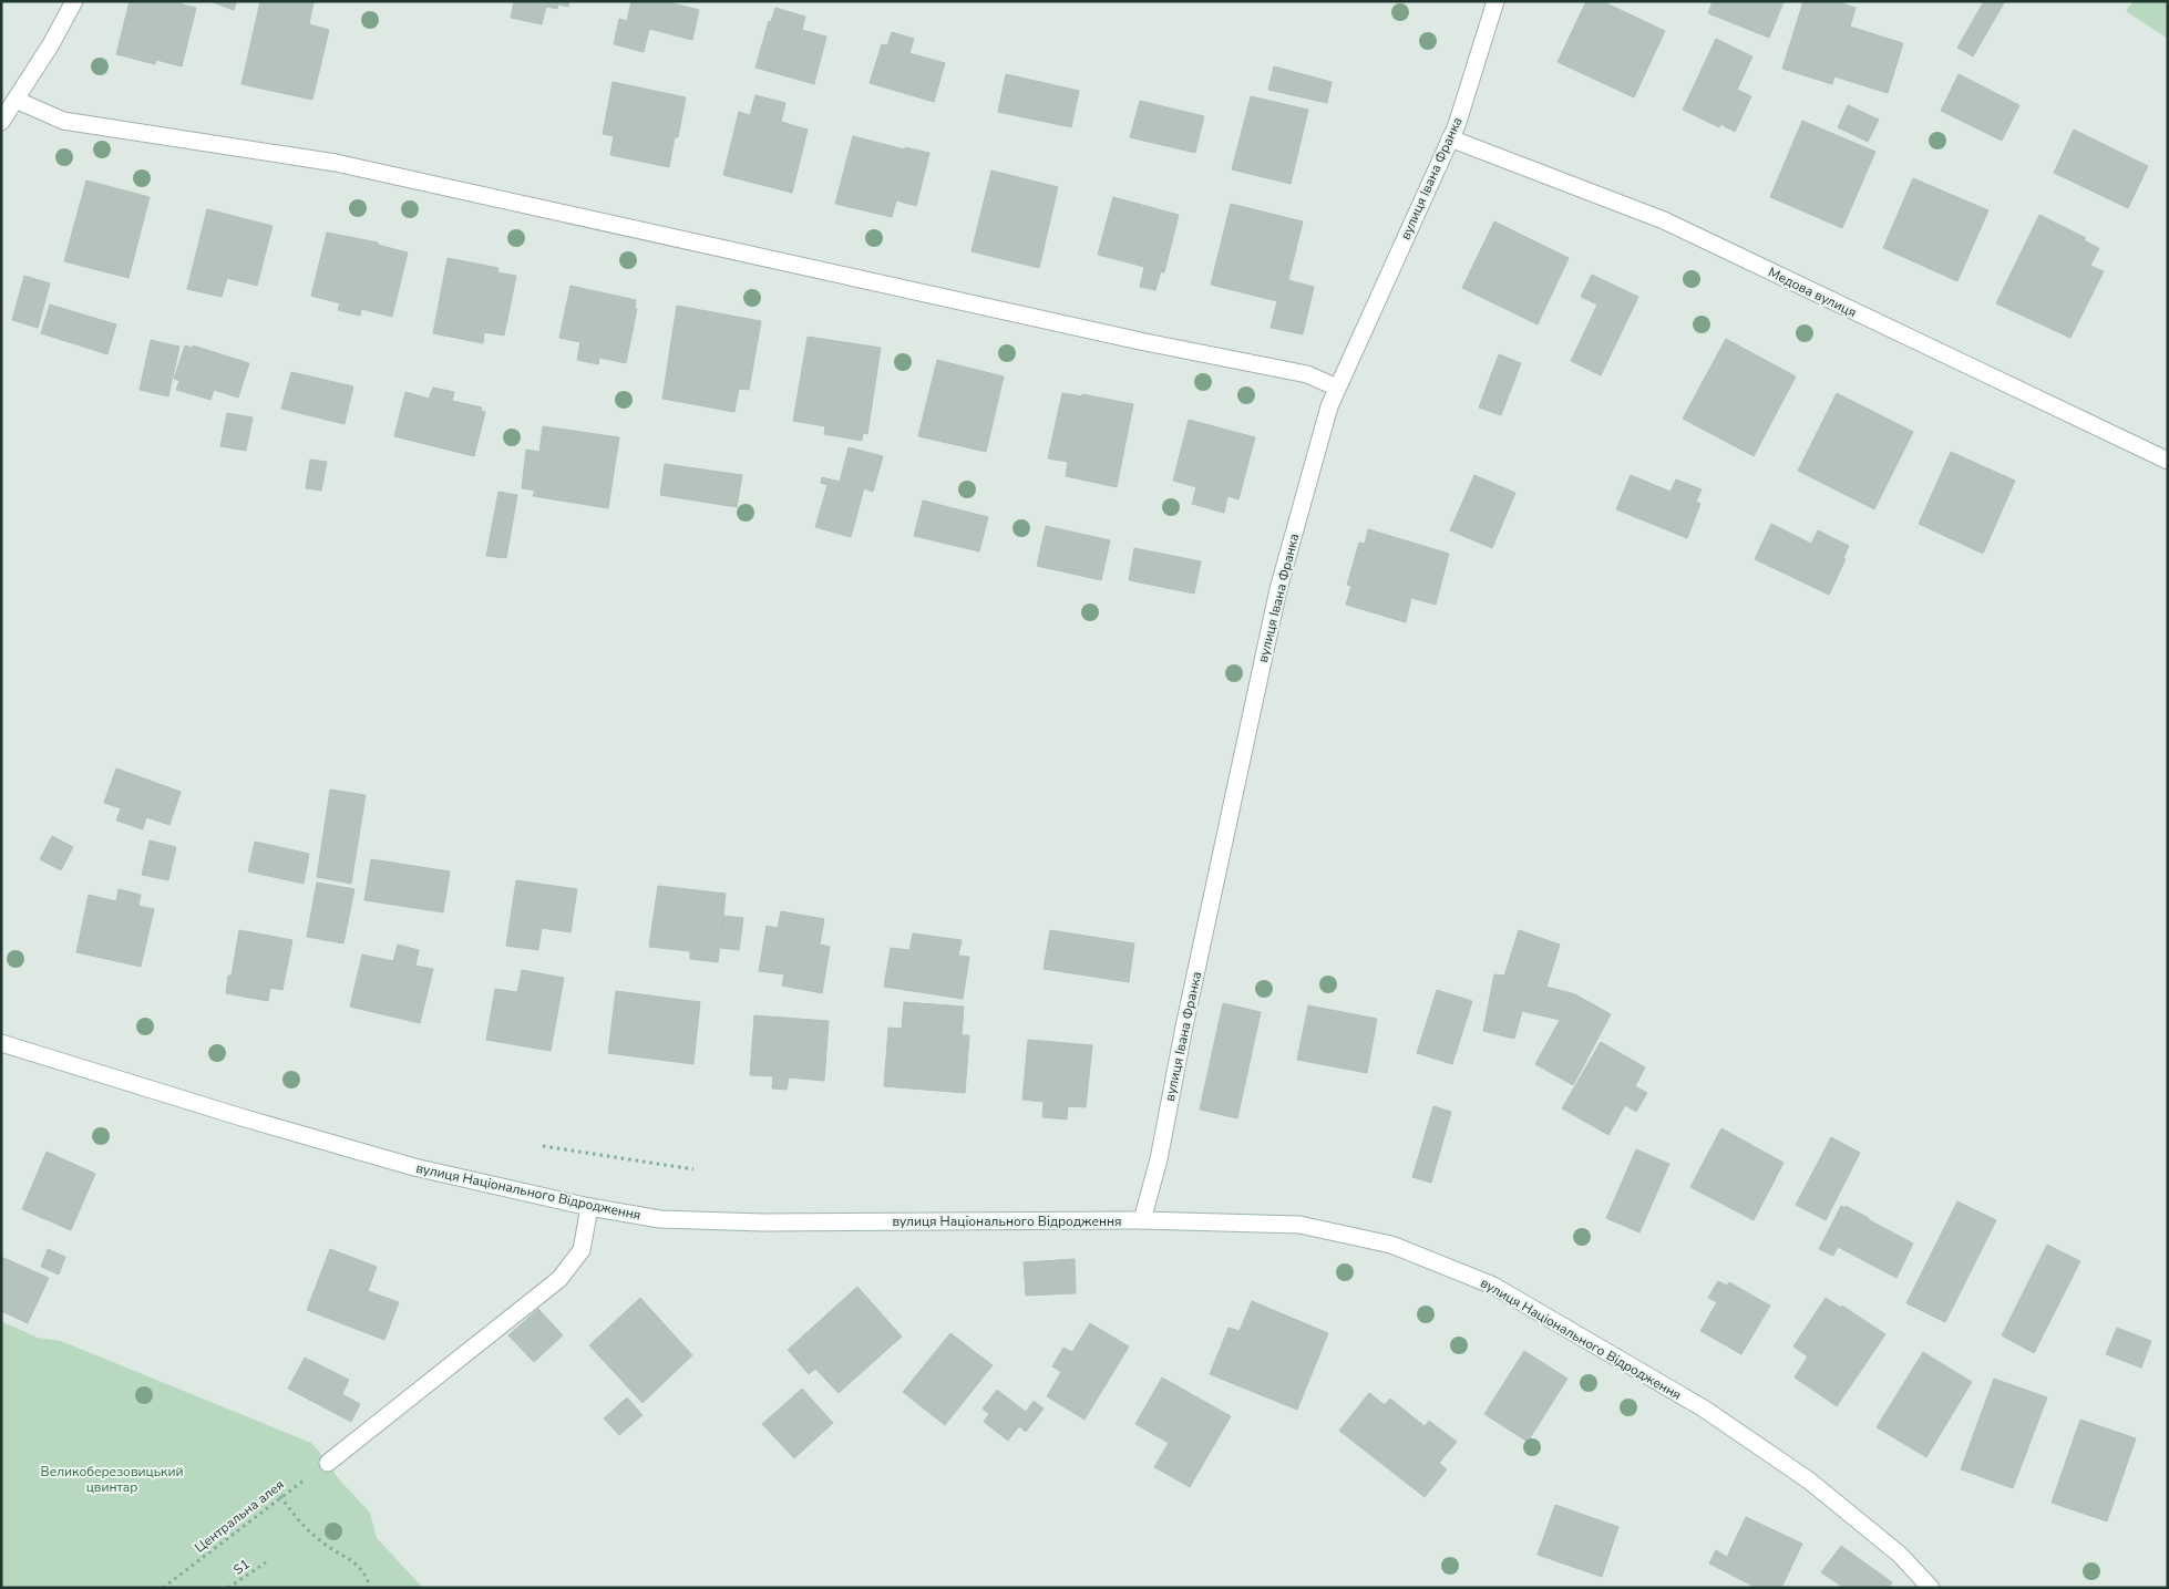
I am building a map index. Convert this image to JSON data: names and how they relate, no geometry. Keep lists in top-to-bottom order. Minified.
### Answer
{"streets":{"street":["вулиця Івана Франка","Медова вулиця","вулиця Національного Відродження"],"path":["Центральна алея","S1"]},"crossings":[["вулиця Івана Франка","Медова вулиця"],["вулиця Івана Франка","вулиця Національного Відродження"]],"parks":["Великоберезовицький цвинтар"]}
